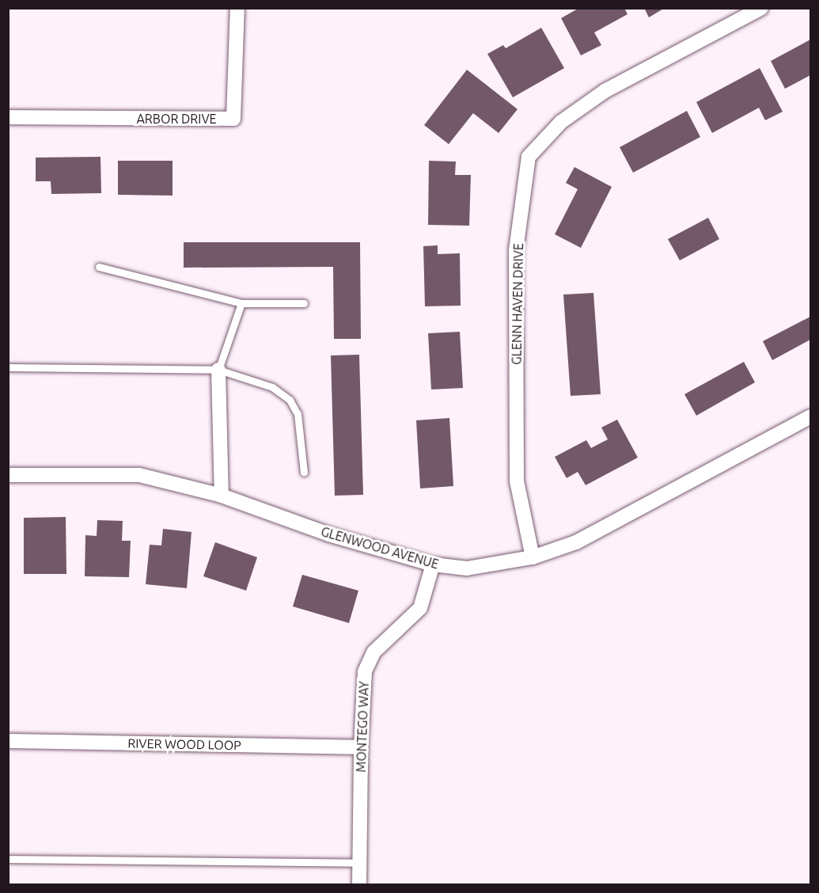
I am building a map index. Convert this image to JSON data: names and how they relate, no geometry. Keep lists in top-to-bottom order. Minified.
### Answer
{"streets":{"street":["ARBOR DRIVE","GLENN HAVEN DRIVE","GLENWOOD AVENUE","MONTEGO WAY","RIVER WOOD LOOP"]},"crossings":[["GLENN HAVEN DRIVE","GLENWOOD AVENUE"],["GLENWOOD AVENUE","MONTEGO WAY"],["MONTEGO WAY","RIVER WOOD LOOP"]]}
